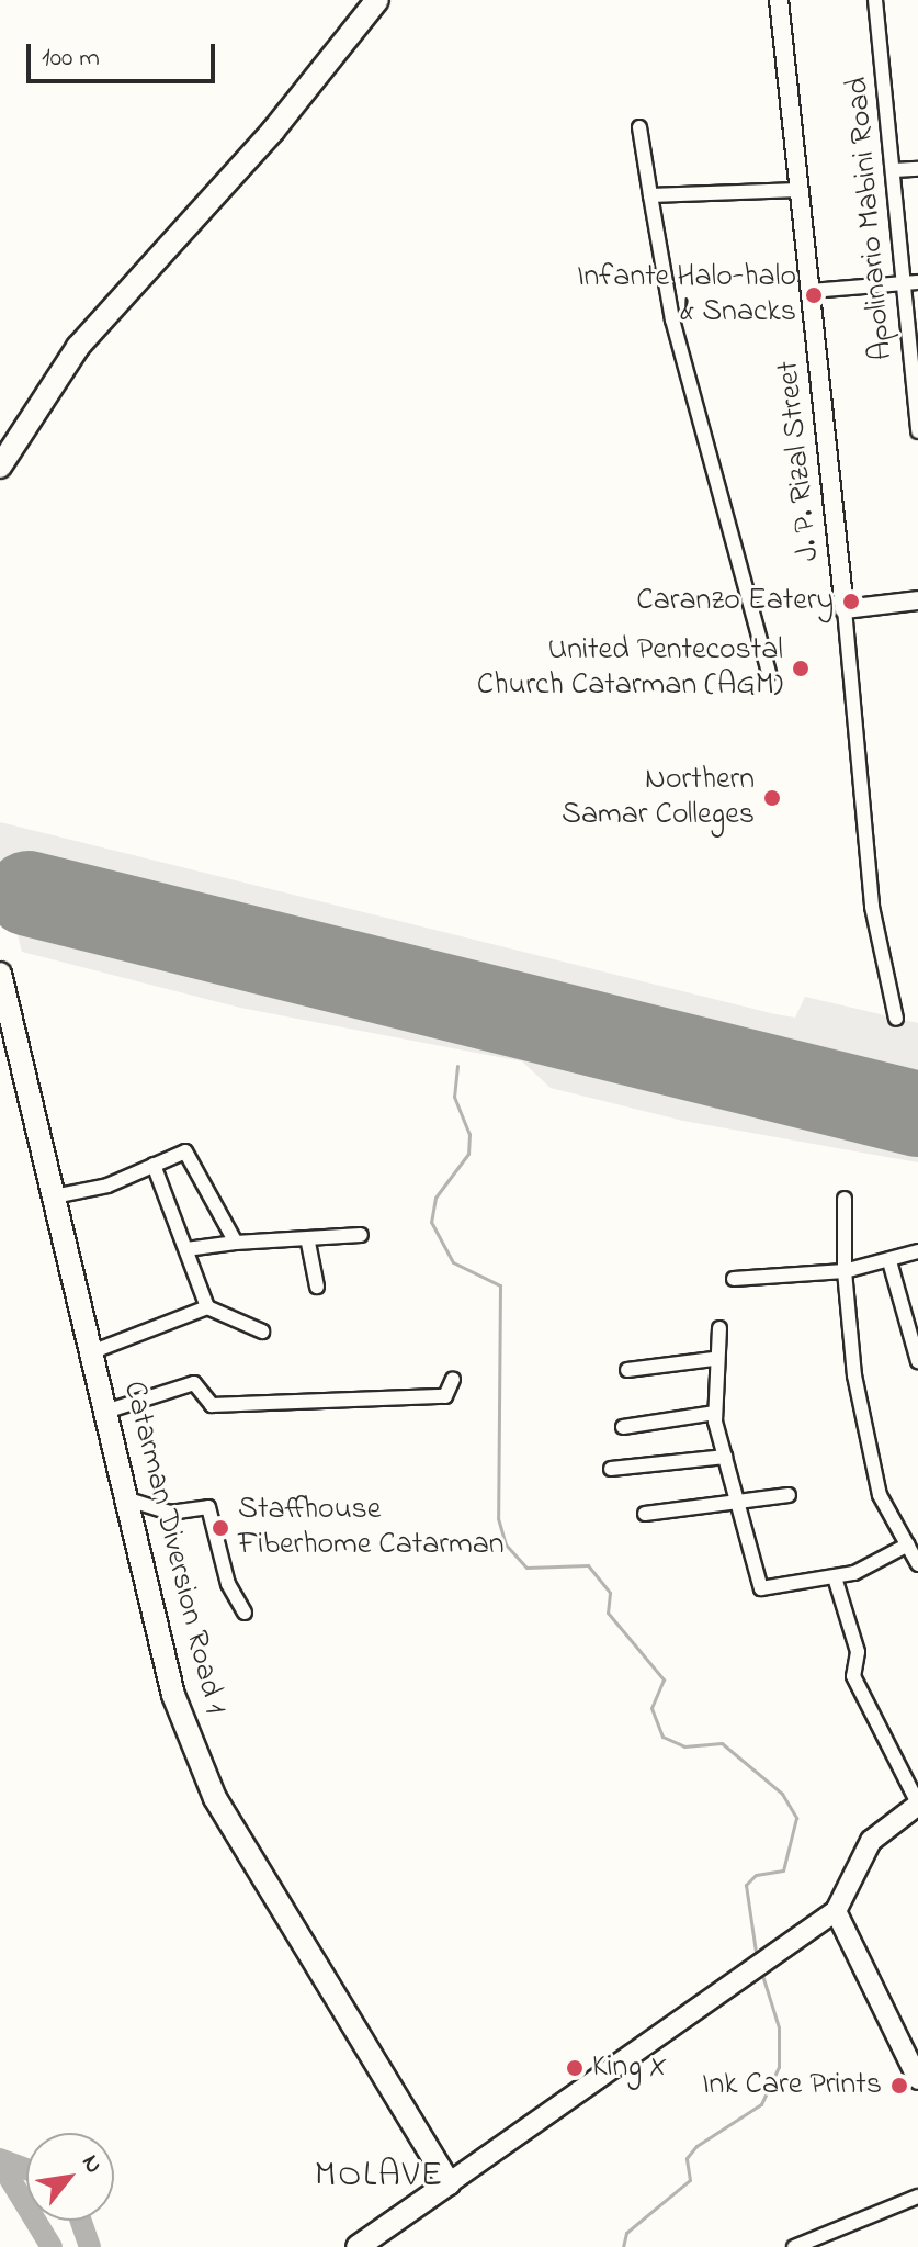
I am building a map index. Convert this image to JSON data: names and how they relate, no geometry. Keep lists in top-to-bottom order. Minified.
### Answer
{"streets":{"main road":["Catarman Diversion Road 1"],"street":["Apolinario Mabini Road","J. P. Rizal Street"]},"districts":["MOLAVE"],"places":["Infante Halo-halo & Snacks","Caranzo Eatery","United Pentecostal Church Catarman (AGM)","Northern Samar Colleges","Staffhouse Fiberhome Catarman","King X","Ink Care Prints"],"scale_bar":"100 m","north":"top right"}
